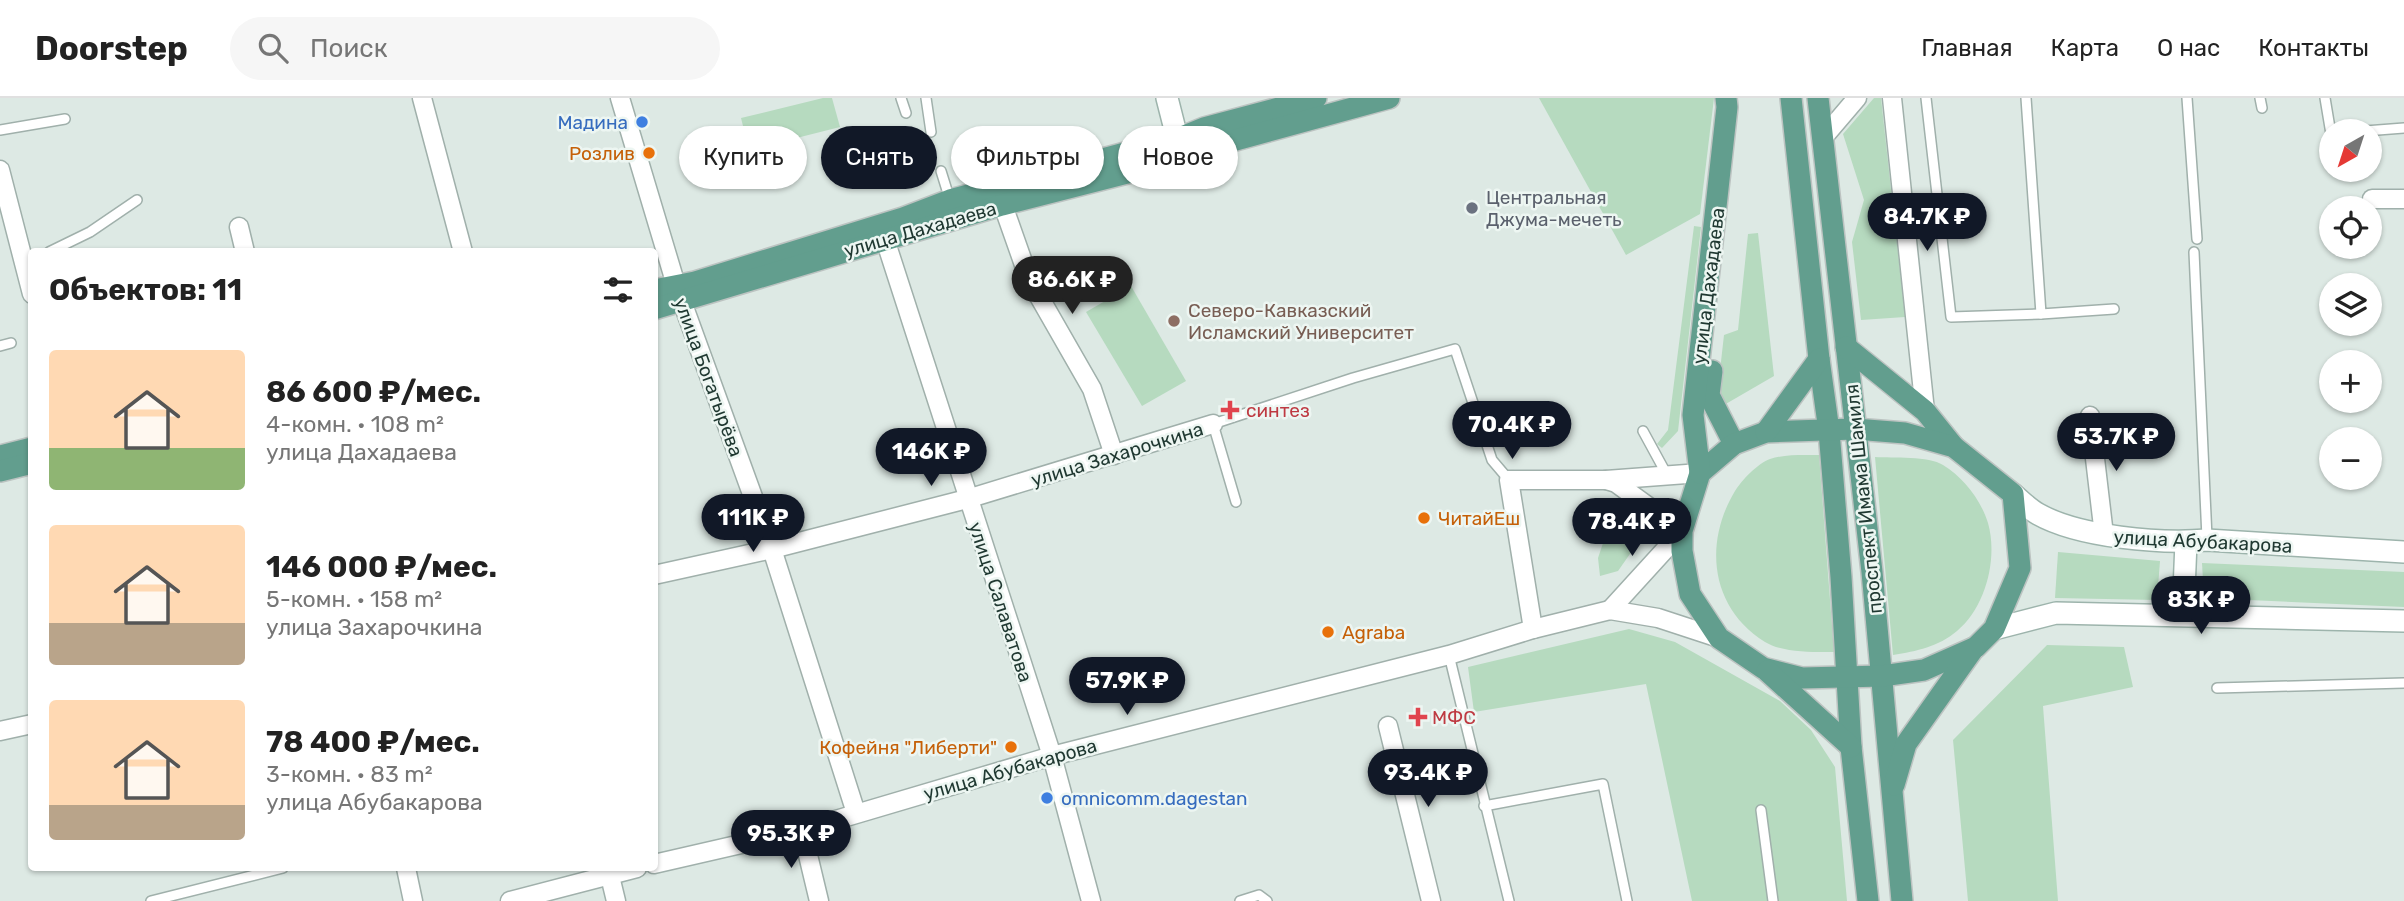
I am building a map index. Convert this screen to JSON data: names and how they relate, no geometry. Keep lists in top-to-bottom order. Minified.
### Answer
{"streets":{"main road":["улица Дахадаева","проспект Имама Шамиля","улица Абубакарова"],"street":["улица Богатырёва","улица Захарочкина","улица Салаватова"]},"crossings":[["улица Дахадаева","улица Богатырёва"],["улица Дахадаева","улица Абубакарова"],["улица Дахадаева","улица Салаватова"],["улица Богатырёва","улица Захарочкина"],["улица Богатырёва","улица Абубакарова"],["улица Захарочкина","улица Салаватова"],["проспект Имама Шамиля","улица Абубакарова"],["улица Абубакарова","улица Салаватова"]],"places":{"other":["Мадина","Розлив","Центральная Джума-мечеть","Северо-Кавказский Исламский Университет","ЧитайЕш","Agraba","Кофейня \"Либерти\"","omnicomm.dagestan"],"health":["синтез","МФС"]},"north":"bottom left","page":{"header":"Doorstep","search":"Поиск","nav":["Главная","Карта","О нас","Контакты"],"map_buttons":["+","−"],"chip":["Купить","Снять","Фильтры","Новое"],"price":["84.7K ₽","86.6K ₽","70.4K ₽","53.7K ₽","146K ₽","111K ₽","78.4K ₽","83K ₽","57.9K ₽","93.4K ₽","95.3K ₽"],"heading":"Объектов: 11","list":[{"name":"86 600 ₽/мес.","note":"4-комн. · 108 m² · улица Дахадаева"},{"name":"146 000 ₽/мес.","note":"5-комн. · 158 m² · улица Захарочкина"},{"name":"78 400 ₽/мес.","note":"3-комн. · 83 m² · улица Абубакарова"}]}}
